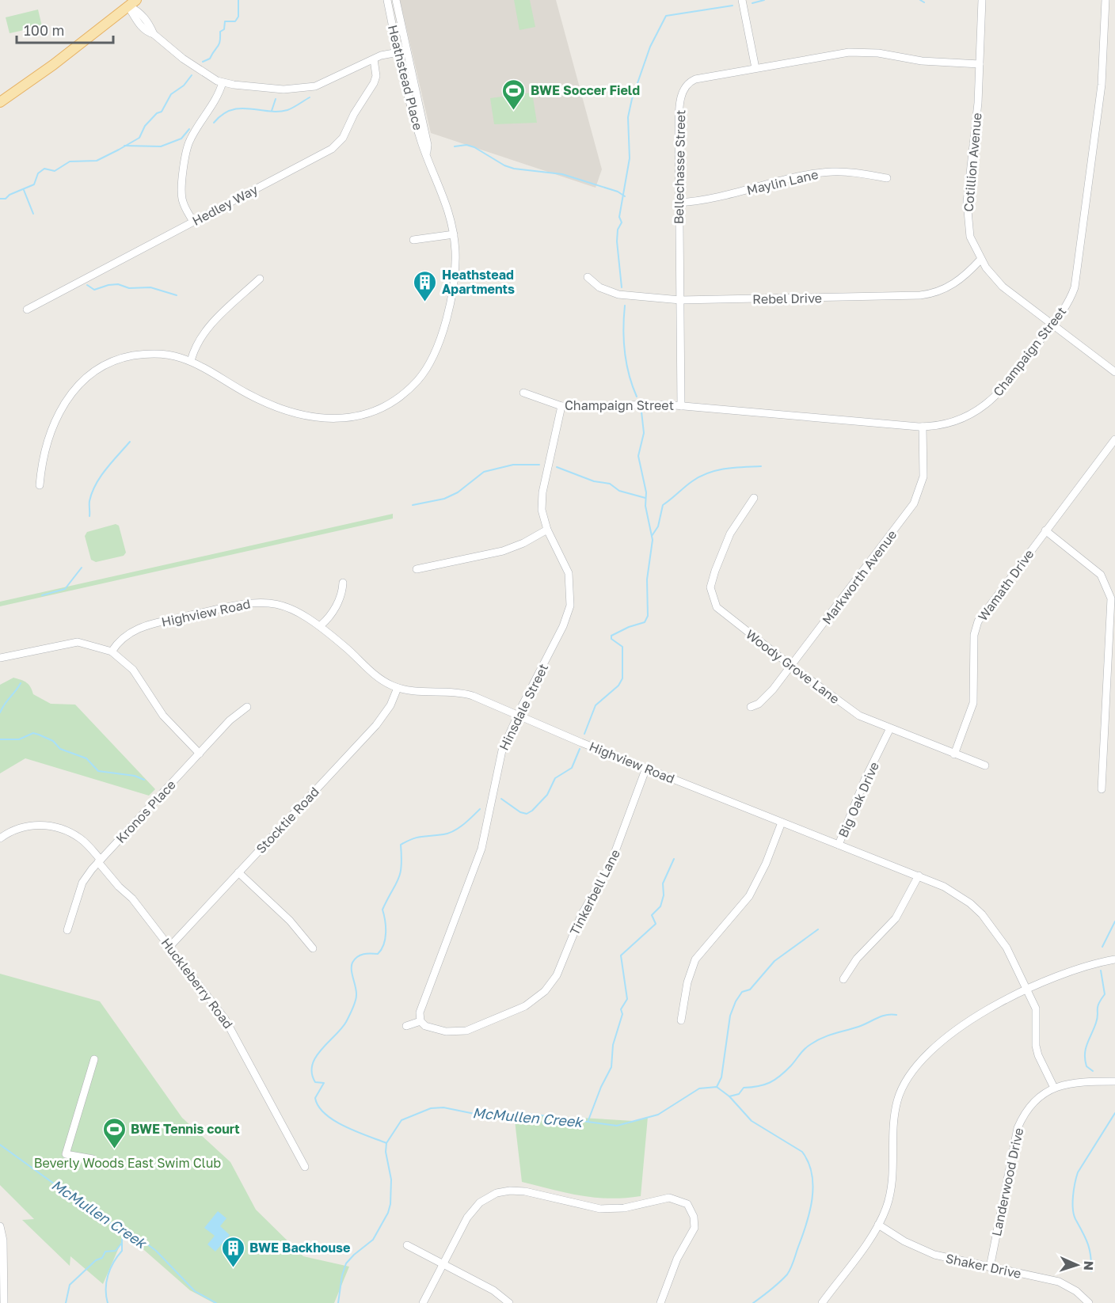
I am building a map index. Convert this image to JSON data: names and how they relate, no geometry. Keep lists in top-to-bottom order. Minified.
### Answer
{"streets":{"street":["Heathstead Place","Cotillion Avenue","Bellechasse Street","Maylin Lane","Hedley Way","Rebel Drive","Champaign Street","Markworth Avenue","Wamath Drive","Highview Road","Woody Grove Lane","Hinsdale Street","Big Oak Drive","Kronos Place","Stocktie Road","Tinkerbell Lane","Huckleberry Road","Landerwood Drive","Shaker Drive"]},"crossings":[["Cotillion Avenue","Bellechasse Street"],["Cotillion Avenue","Rebel Drive"],["Cotillion Avenue","Champaign Street"],["Bellechasse Street","Maylin Lane"],["Bellechasse Street","Rebel Drive"],["Bellechasse Street","Champaign Street"],["Champaign Street","Markworth Avenue"],["Champaign Street","Hinsdale Street"],["Markworth Avenue","Woody Grove Lane"],["Wamath Drive","Woody Grove Lane"],["Highview Road","Hinsdale Street"],["Highview Road","Big Oak Drive"],["Highview Road","Stocktie Road"],["Highview Road","Tinkerbell Lane"],["Highview Road","Landerwood Drive"],["Woody Grove Lane","Big Oak Drive"],["Hinsdale Street","Tinkerbell Lane"],["Kronos Place","Huckleberry Road"],["Stocktie Road","Huckleberry Road"],["Landerwood Drive","Shaker Drive"]],"water":["McMullen Creek"],"parks":["Beverly Woods East Swim Club"],"places":{"sports":["BWE Soccer Field","BWE Tennis court"],"building":["Heathstead Apartments","BWE Backhouse"]},"scale_bar":"100 m","north":"right"}
